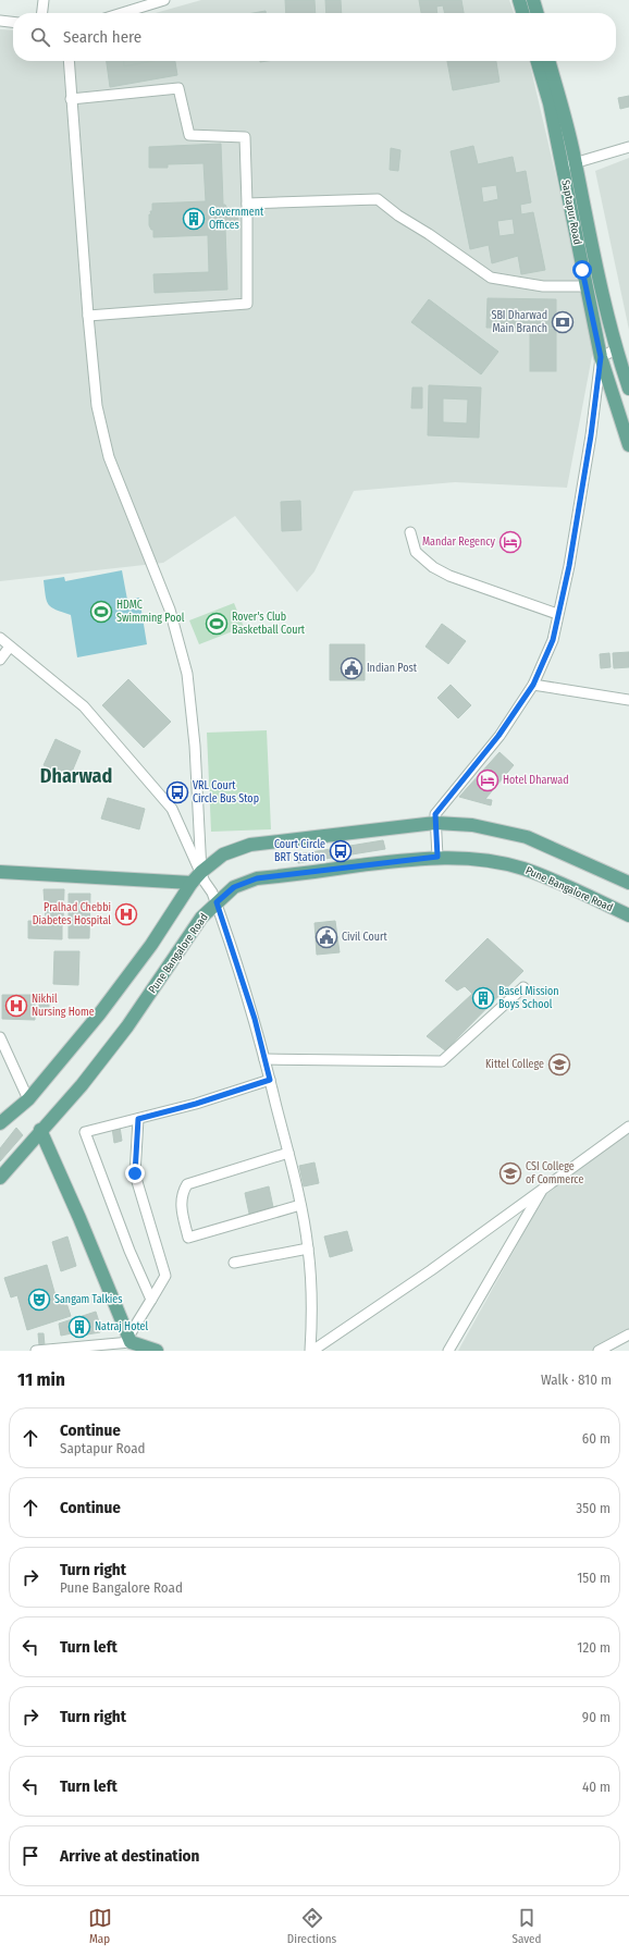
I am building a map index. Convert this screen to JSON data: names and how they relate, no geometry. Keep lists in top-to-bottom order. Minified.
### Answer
{"streets":{"main road":["Saptapur Road","Pune Bangalore Road"]},"districts":["Dharwad"],"places":{"building":["Government Offices","Basel Mission Boys School","Natraj Hotel"],"bank":["SBI Dharwad Main Branch"],"hotel":["Mandar Regency","Hotel Dharwad"],"sports":["HDMC Swimming Pool","Rover's Club Basketball Court"],"public building":["Indian Post","Civil Court"],"bus stop":["VRL Court Circle Bus Stop","Court Circle BRT Station"],"hospital":["Pralhad Chebbi Diabetes Hospital","Nikhil Nursing Home"],"school or university":["Kittel College","CSI College of Commerce"],"theatre":["Sangam Talkies"]},"page":{"search":"Search here","heading":["11 min","Walk · 810 m"],"list":[["Continue","Saptapur Road","60 m"],["Continue","350 m"],["Turn right","Pune Bangalore Road","150 m"],["Turn left","120 m"],["Turn right","90 m"],["Turn left","40 m"],"Arrive at destination"],"nav":["Map","Directions","Saved"]}}
